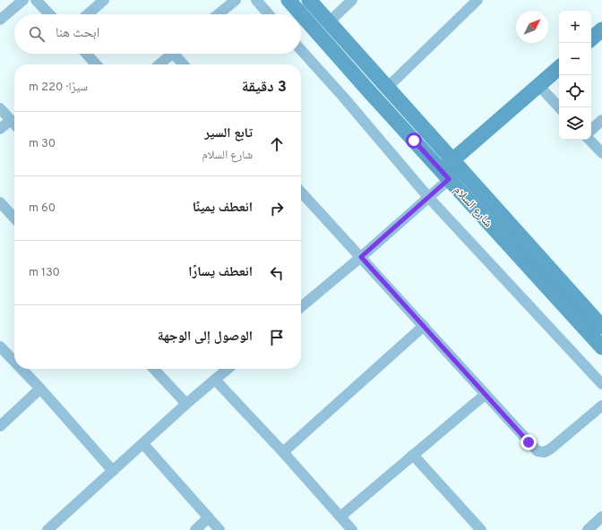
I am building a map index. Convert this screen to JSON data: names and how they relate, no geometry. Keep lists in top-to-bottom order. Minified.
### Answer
{"streets":{"main road":["شارع السلام"]},"north":"top right","page":{"map_buttons":["+","−"],"search":"ابحث هنا","heading":["3 دقيقة","سيرًا · 220 m"],"list":[["تابع السير","شارع السلام","30 m"],["انعطف يمينًا","60 m"],["انعطف يسارًا","130 m"],"الوصول إلى الوجهة"]}}
